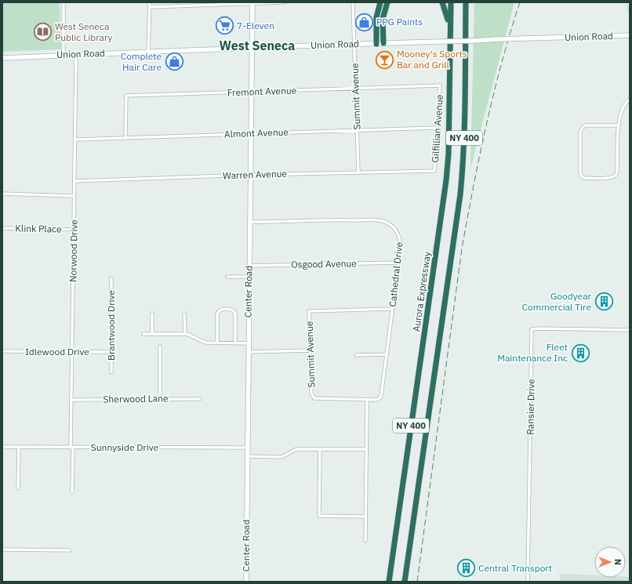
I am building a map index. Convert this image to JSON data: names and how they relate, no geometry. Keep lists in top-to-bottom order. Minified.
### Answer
{"streets":{"highway":["NY 400","Aurora Expressway"],"main road":["Union Road","Center Road"],"street":["Fremont Avenue","Summit Avenue","Gilfillian Avenue","Almont Avenue","Warren Avenue","Klink Place","Norwood Drive","Osgood Avenue","Cathedral Drive","Brantwood Drive","Idlewood Drive","Sherwood Lane","Ransier Drive","Sunnyside Drive"]},"crossings":[["Union Road","Summit Avenue"],["Union Road","Norwood Drive"],["Union Road","Center Road"],["Fremont Avenue","Summit Avenue"],["Fremont Avenue","Gilfillian Avenue"],["Fremont Avenue","Almont Avenue"],["Fremont Avenue","Center Road"],["Summit Avenue","Almont Avenue"],["Summit Avenue","Warren Avenue"],["Summit Avenue","Cathedral Drive"],["Gilfillian Avenue","Almont Avenue"],["Gilfillian Avenue","Warren Avenue"],["Almont Avenue","Norwood Drive"],["Almont Avenue","Center Road"],["Warren Avenue","Norwood Drive"],["Warren Avenue","Center Road"],["Klink Place","Norwood Drive"],["Norwood Drive","Idlewood Drive"],["Norwood Drive","Sherwood Lane"],["Norwood Drive","Sunnyside Drive"],["Osgood Avenue","Cathedral Drive"],["Osgood Avenue","Center Road"],["Cathedral Drive","Center Road"],["Center Road","Sunnyside Drive"],["Brantwood Drive","Idlewood Drive"]],"districts":["West Seneca"],"places":{"shop":["PPG Paints","Complete Hair Care"],"supermarket":["7-Eleven"],"library":["West Seneca Public Library"],"bar":["Mooney's Sports Bar and Grill"],"building":["Goodyear Commercial Tire","Fleet Maintenance Inc","Central Transport"]},"north":"right"}
